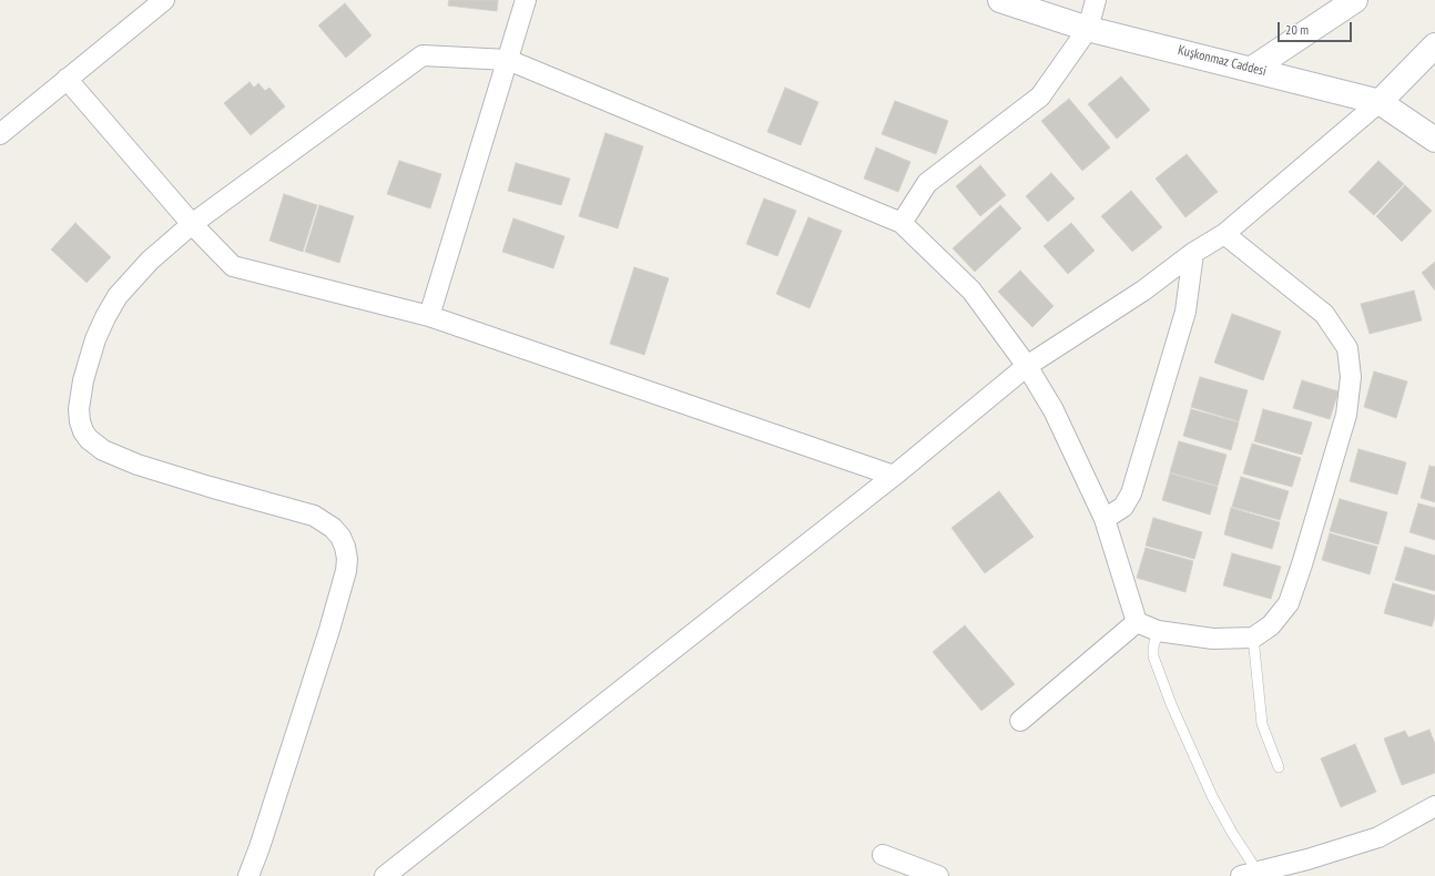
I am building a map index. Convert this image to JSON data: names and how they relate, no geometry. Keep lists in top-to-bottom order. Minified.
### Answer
{"streets":{"street":["Kuşkonmaz Caddesi"]},"scale_bar":"20 m"}
